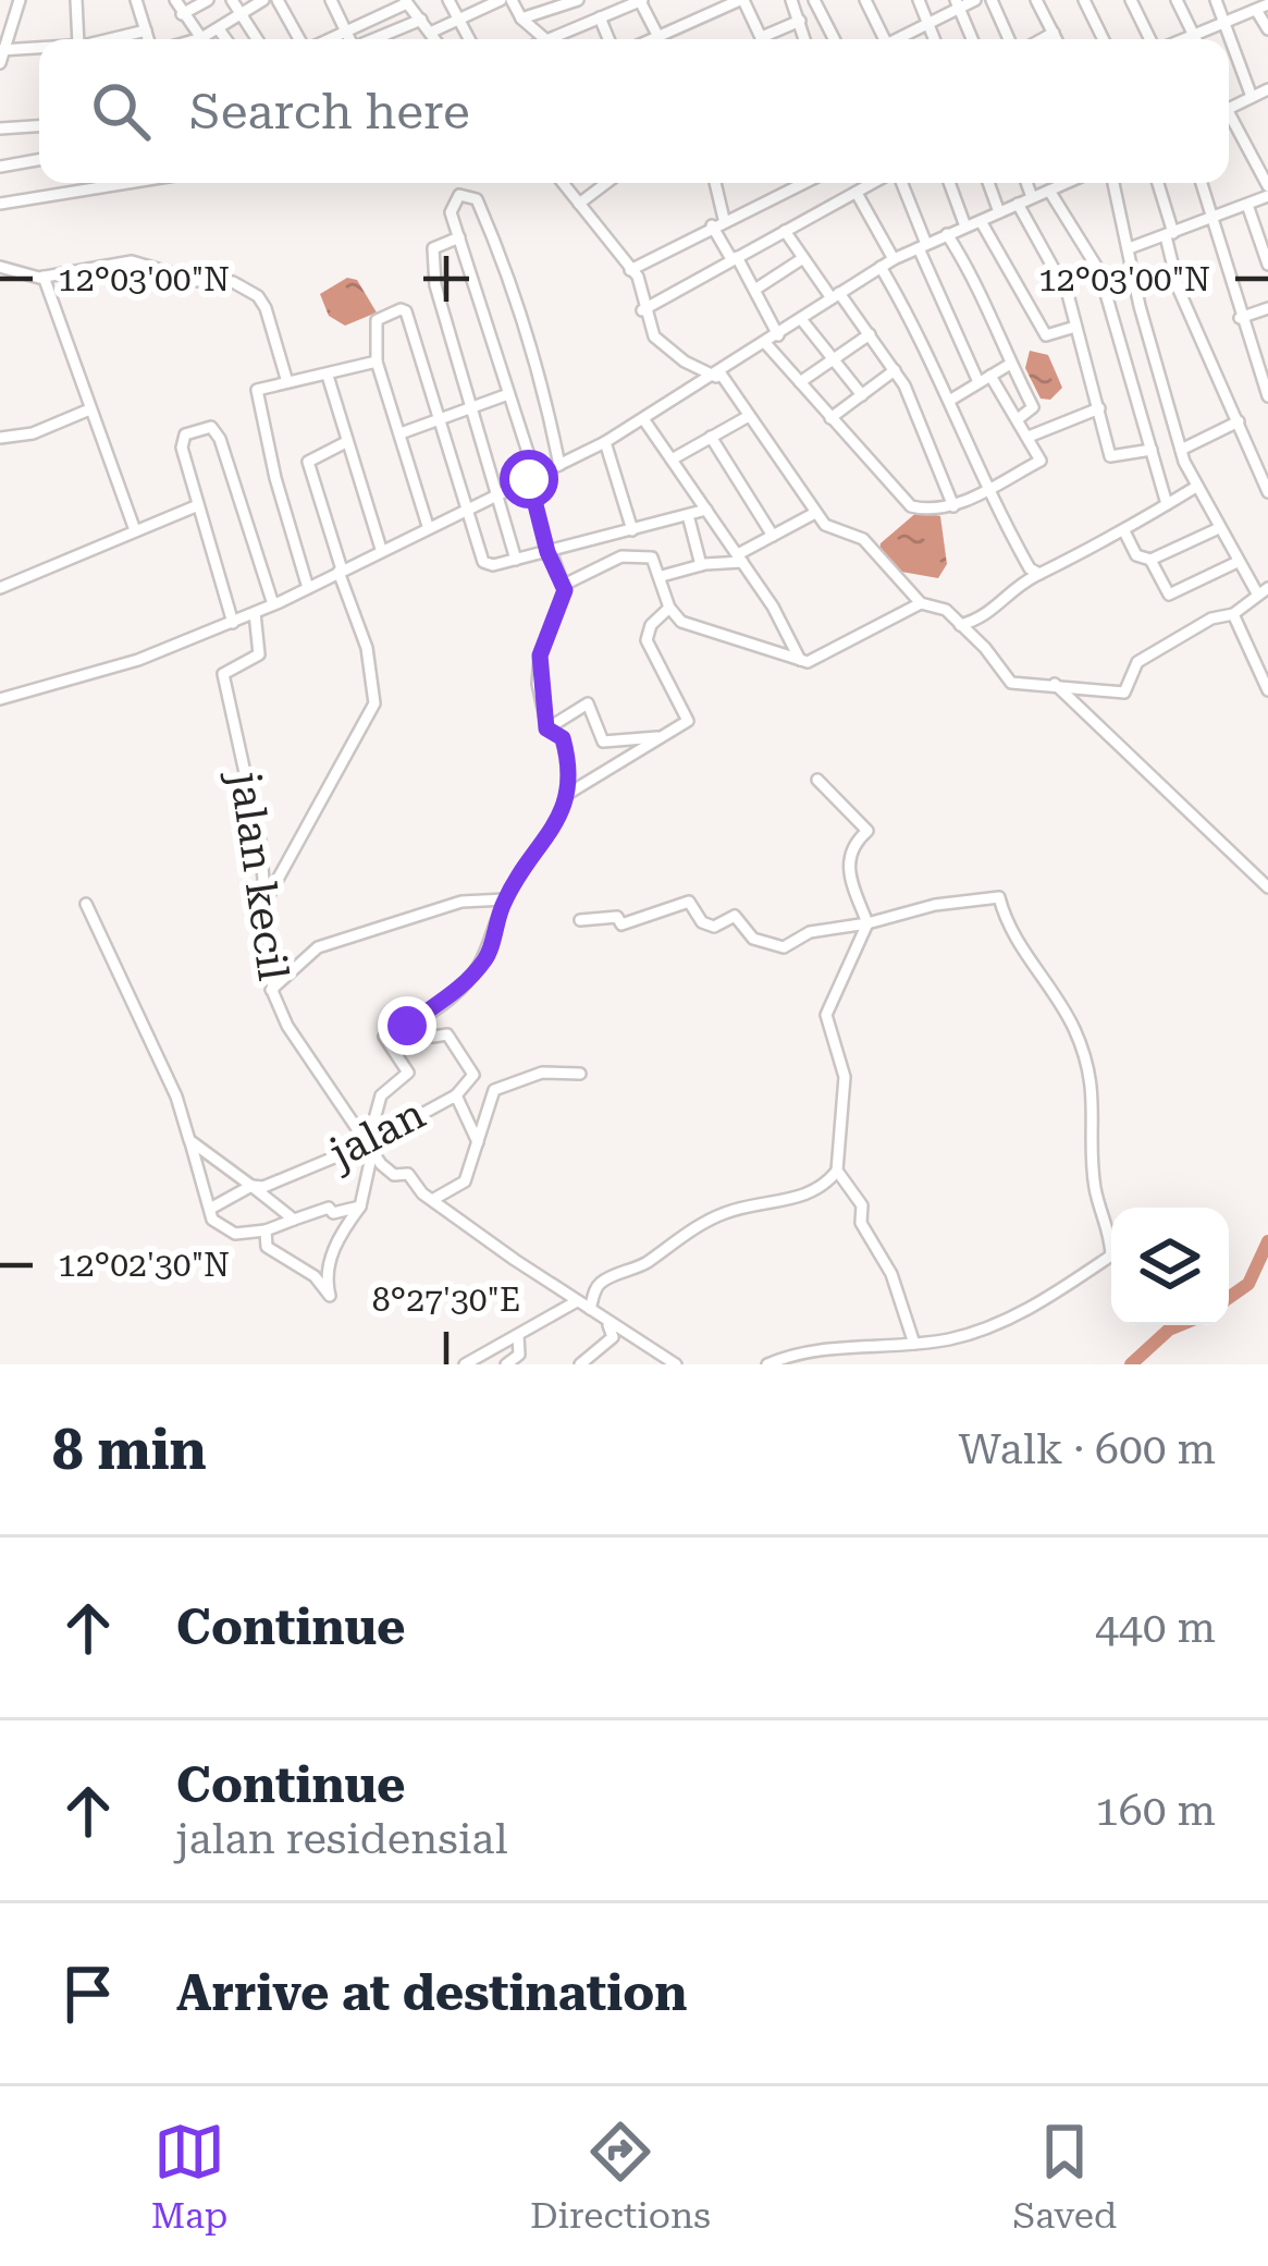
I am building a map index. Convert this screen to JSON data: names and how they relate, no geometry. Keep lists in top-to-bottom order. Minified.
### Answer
{"streets":{"street":["jalan kecil","jalan"]},"crossings":[["jalan kecil","jalan"]],"page":{"search":"Search here","heading":["8 min","Walk · 600 m"],"list":[["Continue","440 m"],["Continue","jalan residensial","160 m"],"Arrive at destination"],"nav":["Map","Directions","Saved"]},"coordinates":["12°03'00\"N","12°02'30\"N","8°27'30\"E"]}
